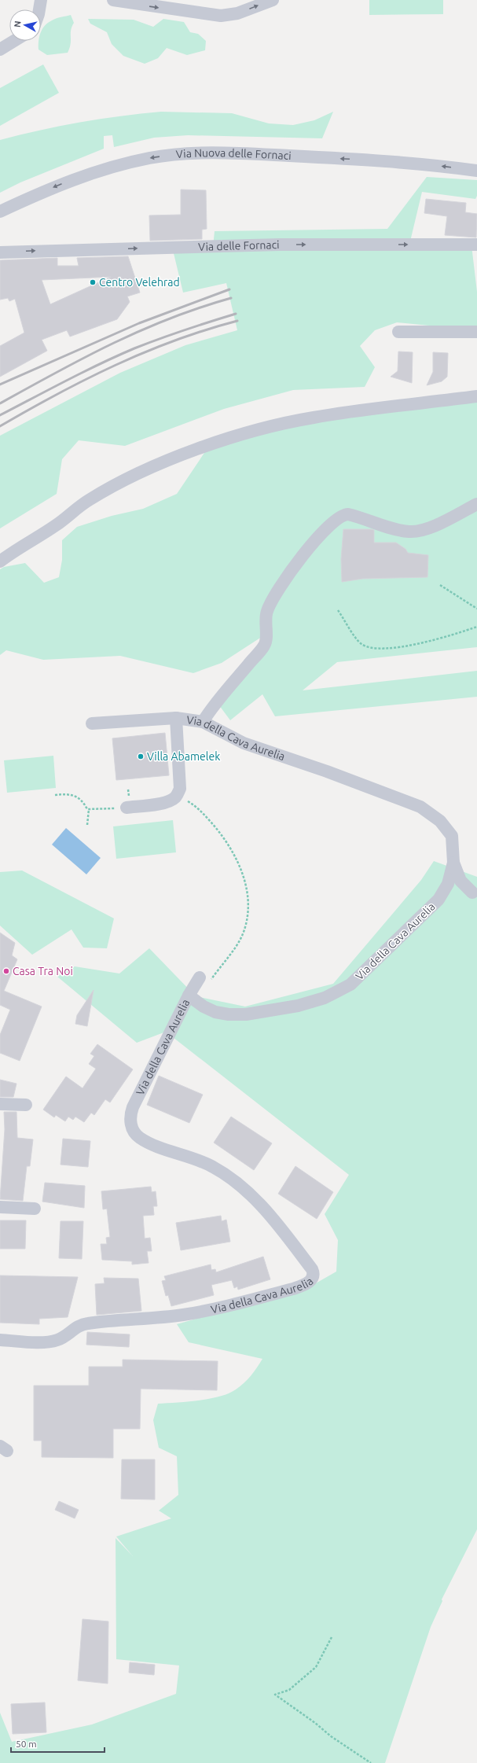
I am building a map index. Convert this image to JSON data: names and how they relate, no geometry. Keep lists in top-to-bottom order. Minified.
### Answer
{"streets":{"street":["Via Nuova delle Fornaci","Via delle Fornaci","Via della Cava Aurelia"]},"one_way":["Via Nuova delle Fornaci","Via delle Fornaci"],"places":["Centro Velehrad","Villa Abamelek","Casa Tra Noi"],"scale_bar":"50 m","north":"left"}
